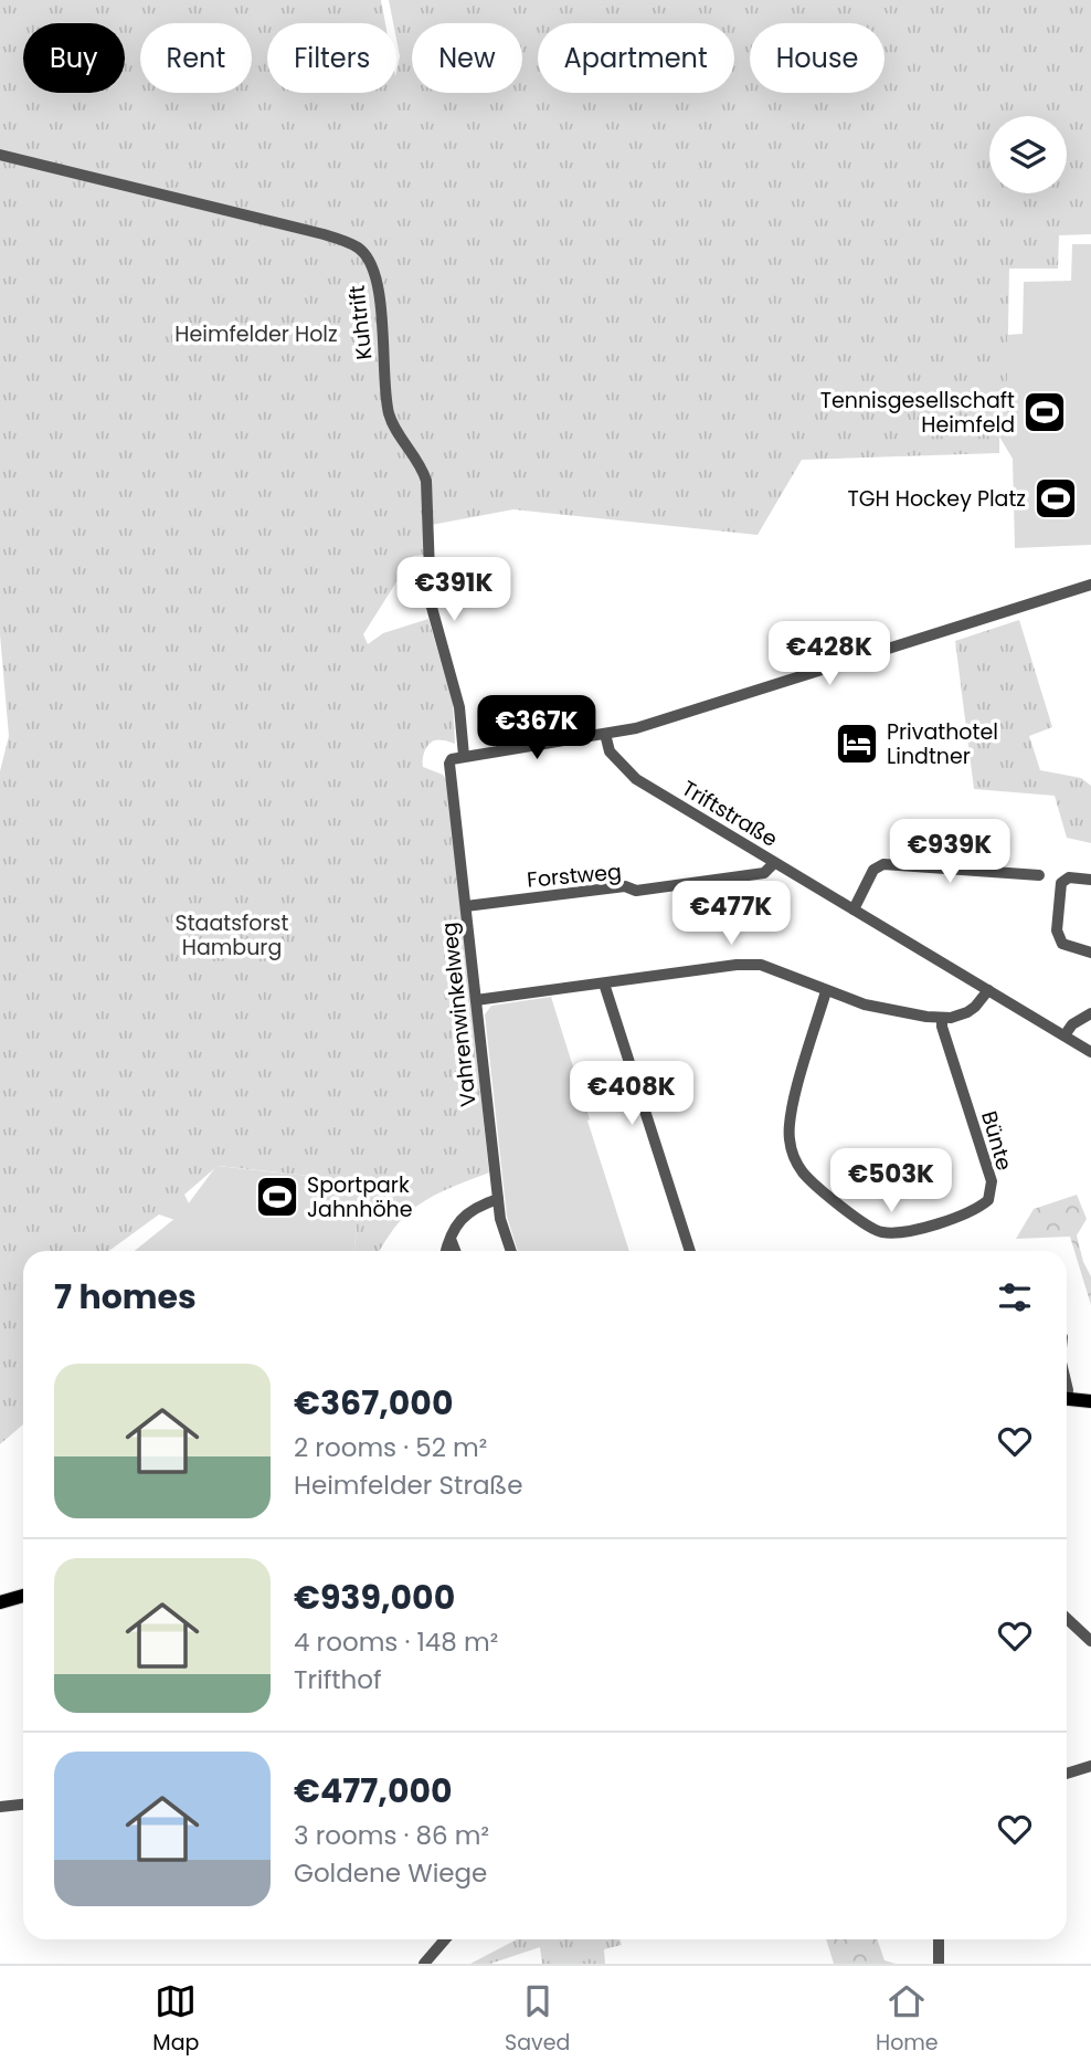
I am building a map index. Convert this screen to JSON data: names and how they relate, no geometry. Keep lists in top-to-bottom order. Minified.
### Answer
{"streets":{"street":["Kuhtrift","Triftstraße","Forstweg","Vahrenwinkelweg","Bünte"]},"crossings":[["Kuhtrift","Vahrenwinkelweg"],["Triftstraße","Forstweg"],["Forstweg","Vahrenwinkelweg"]],"parks":["Heimfelder Holz","Staatsforst Hamburg"],"places":{"sports":["Tennisgesellschaft Heimfeld","TGH Hockey Platz","Sportpark Jahnhöhe"],"hotel":["Privathotel Lindtner"]},"page":{"chip":["Buy","Rent","Filters","New","Apartment","House"],"price":["€391K","€428K","€367K","€939K","€477K","€408K","€503K"],"heading":"7 homes","list":[{"name":"€367,000","note":"2 rooms · 52 m² · Heimfelder Straße"},{"name":"€939,000","note":"4 rooms · 148 m² · Trifthof"},{"name":"€477,000","note":"3 rooms · 86 m² · Goldene Wiege"}],"tabs":["Map","Saved","Home"]}}
